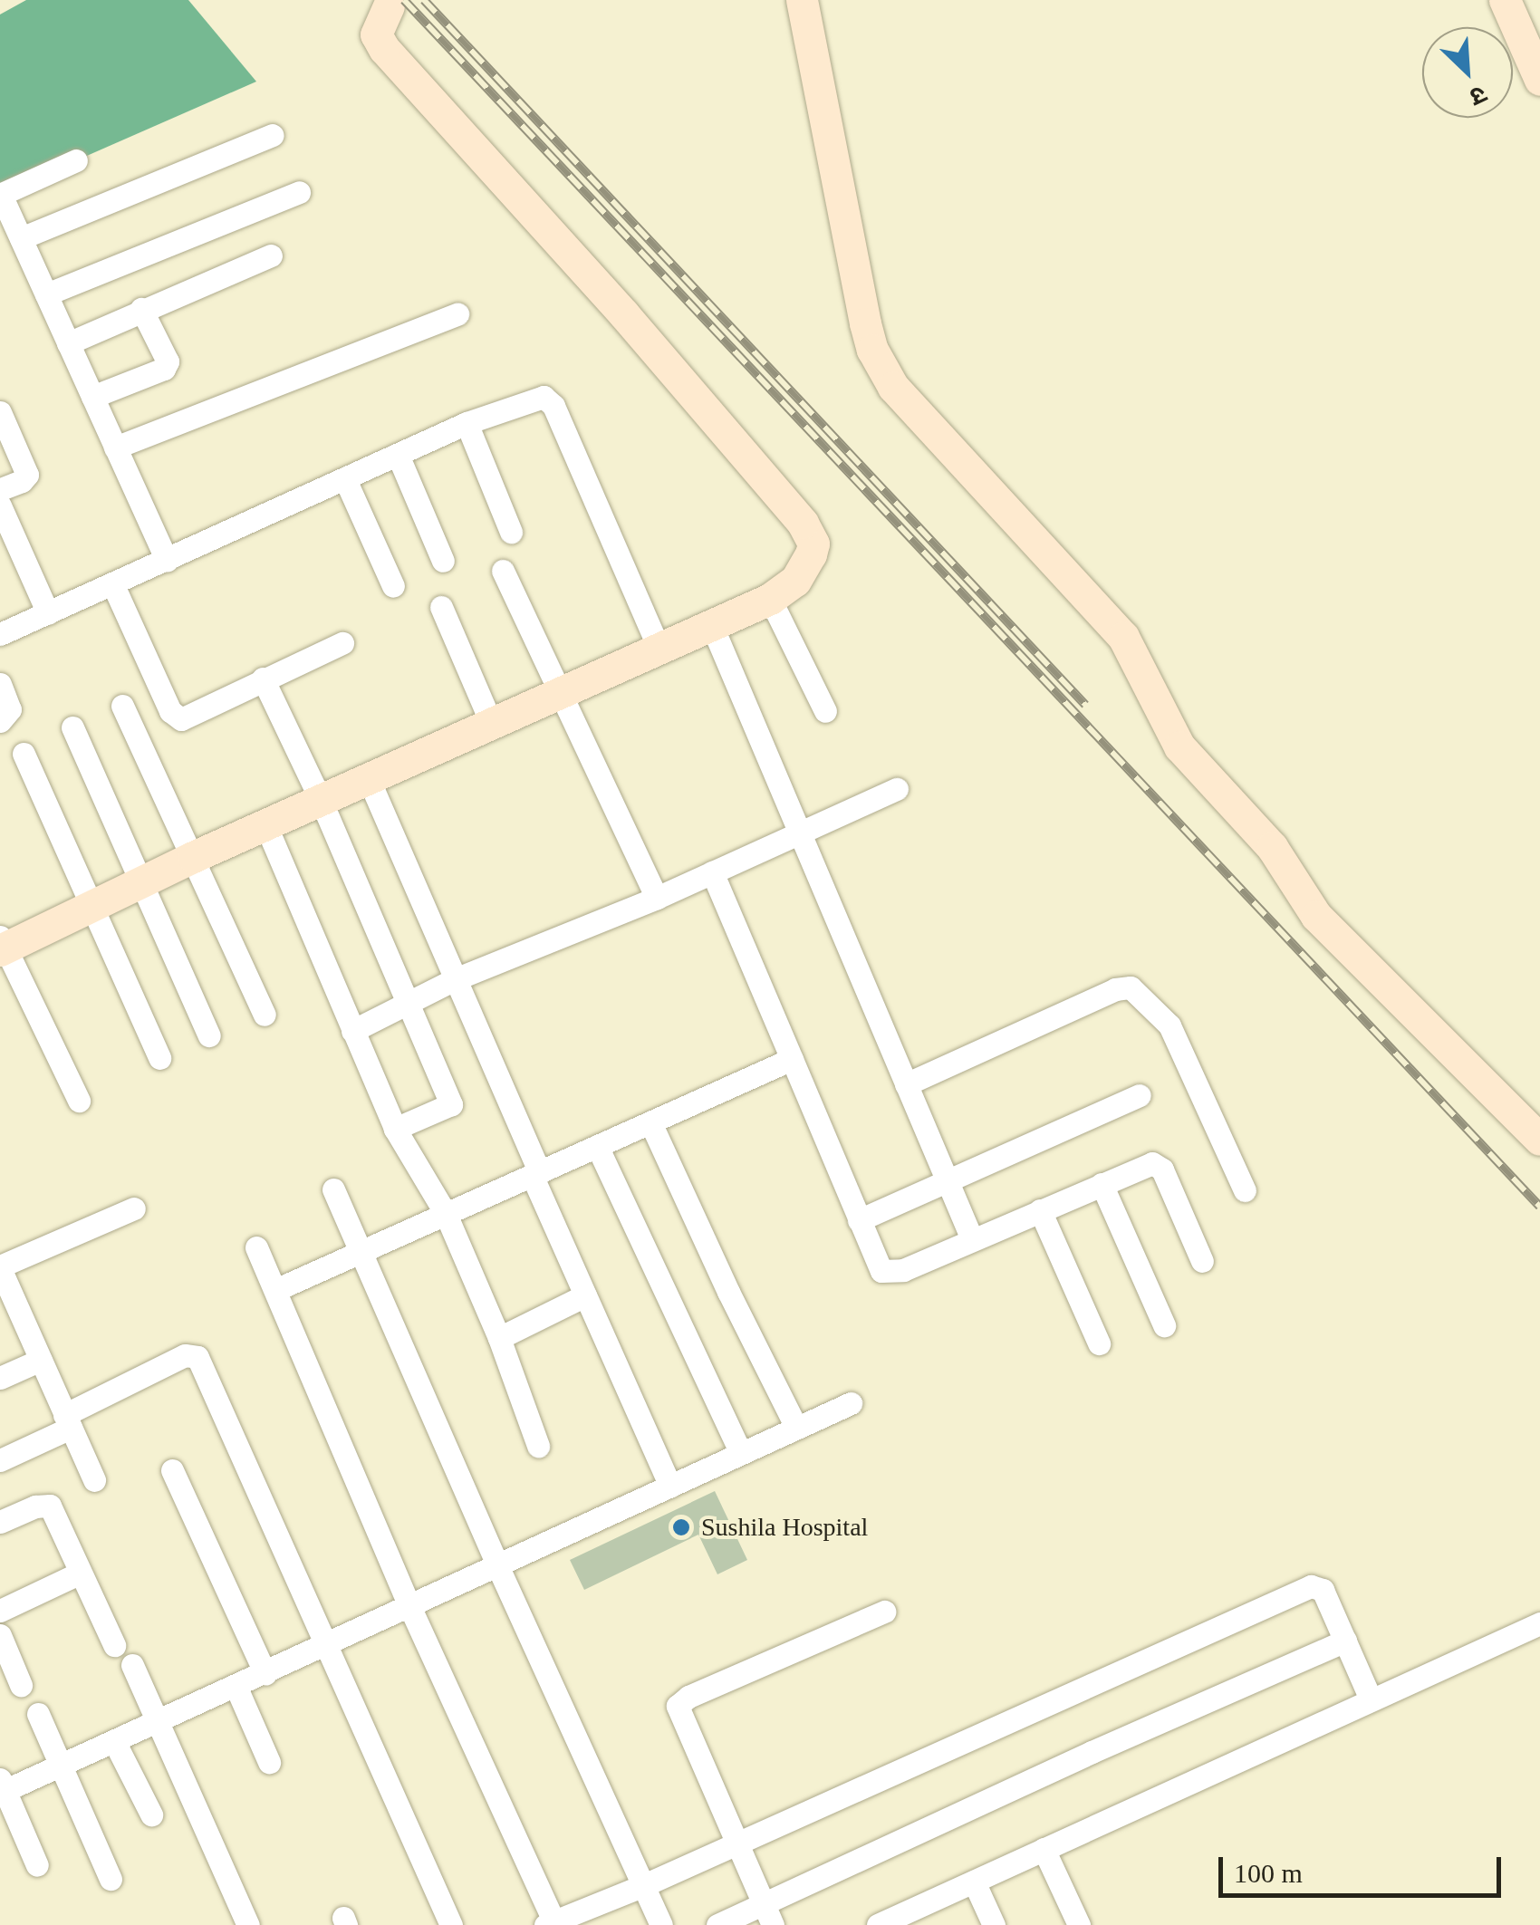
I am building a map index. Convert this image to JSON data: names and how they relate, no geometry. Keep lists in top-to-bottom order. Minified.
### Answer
{"places":["Sushila Hospital"],"scale_bar":"100 m","north":"bottom right"}
